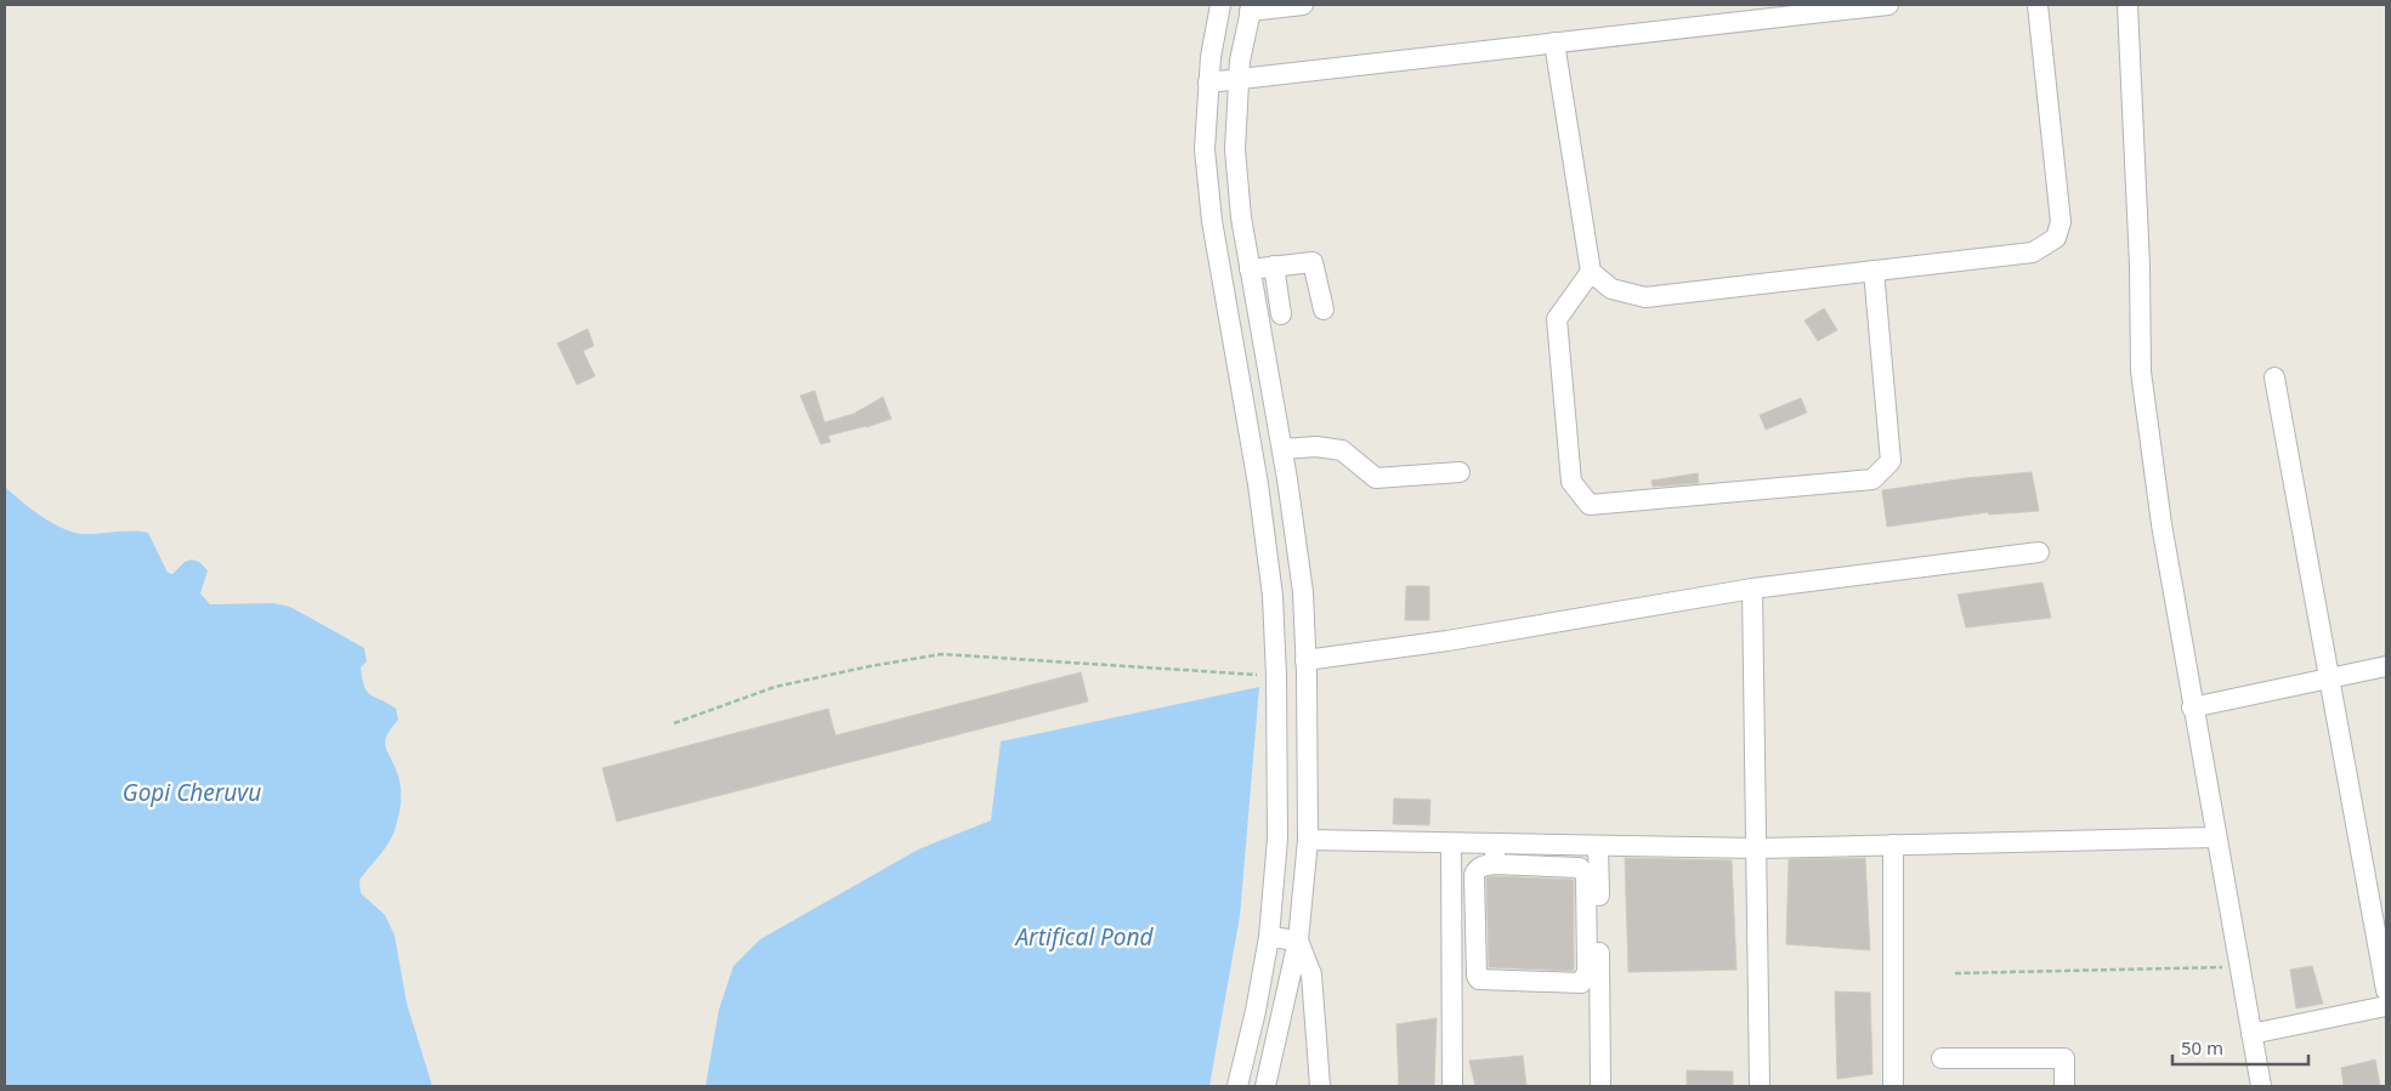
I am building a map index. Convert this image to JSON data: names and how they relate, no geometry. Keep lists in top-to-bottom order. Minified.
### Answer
{"water":["Gopi Cheruvu","Artifical Pond"],"scale_bar":"50 m"}
